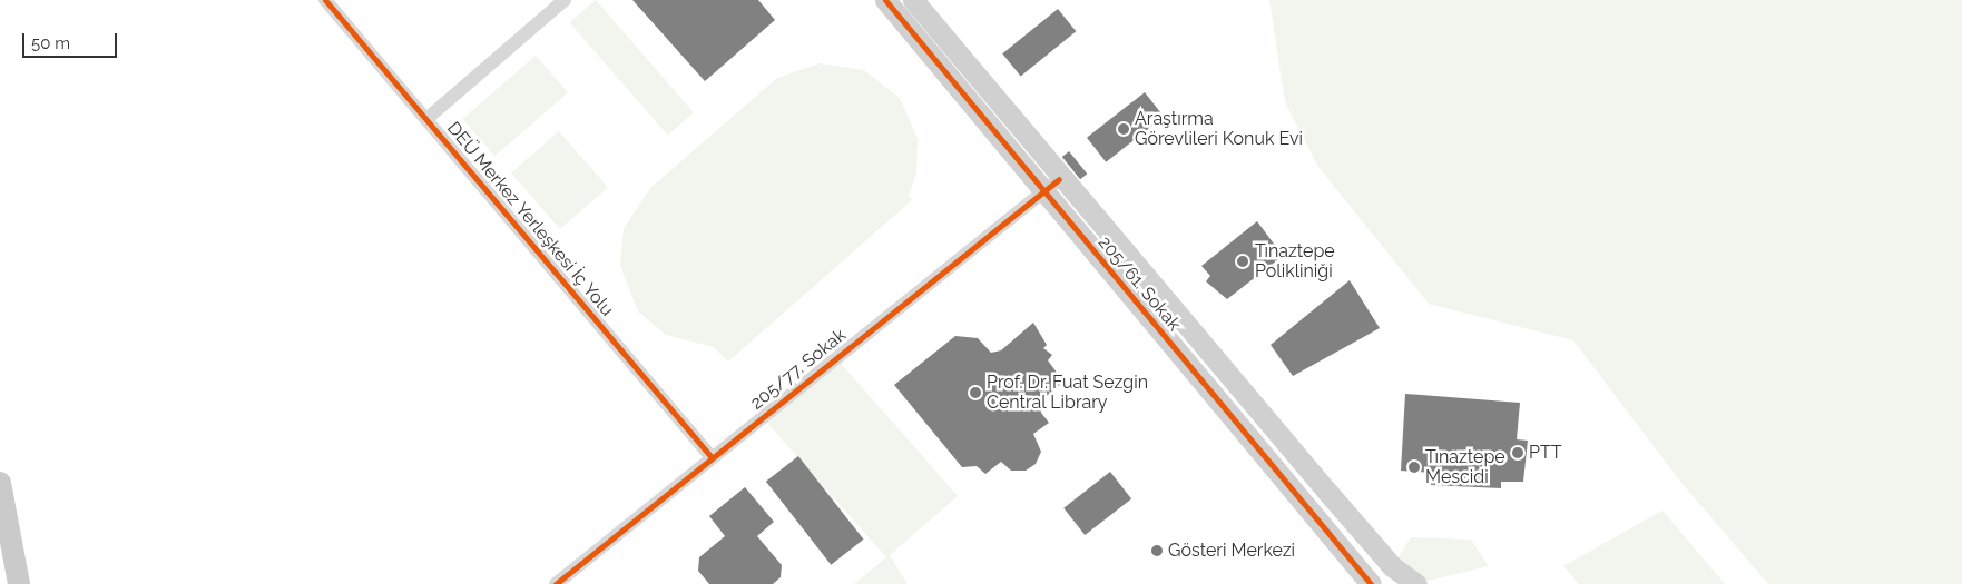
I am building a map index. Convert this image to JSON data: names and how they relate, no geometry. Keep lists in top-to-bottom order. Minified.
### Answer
{"streets":{"main road":["205/61. Sokak"],"street":["DEÜ Merkez Yerleşkesi İç Yolu","205/77. Sokak"]},"crossings":[["DEÜ Merkez Yerleşkesi İç Yolu","205/77. Sokak"],["205/61. Sokak","205/77. Sokak"]],"places":["Araştırma Görevlileri Konuk Evi","Tınaztepe Polikliniği","Prof. Dr. Fuat Sezgin Central Library","PTT","Tınaztepe Mescidi","Gösteri Merkezi"],"scale_bar":"50 m"}
